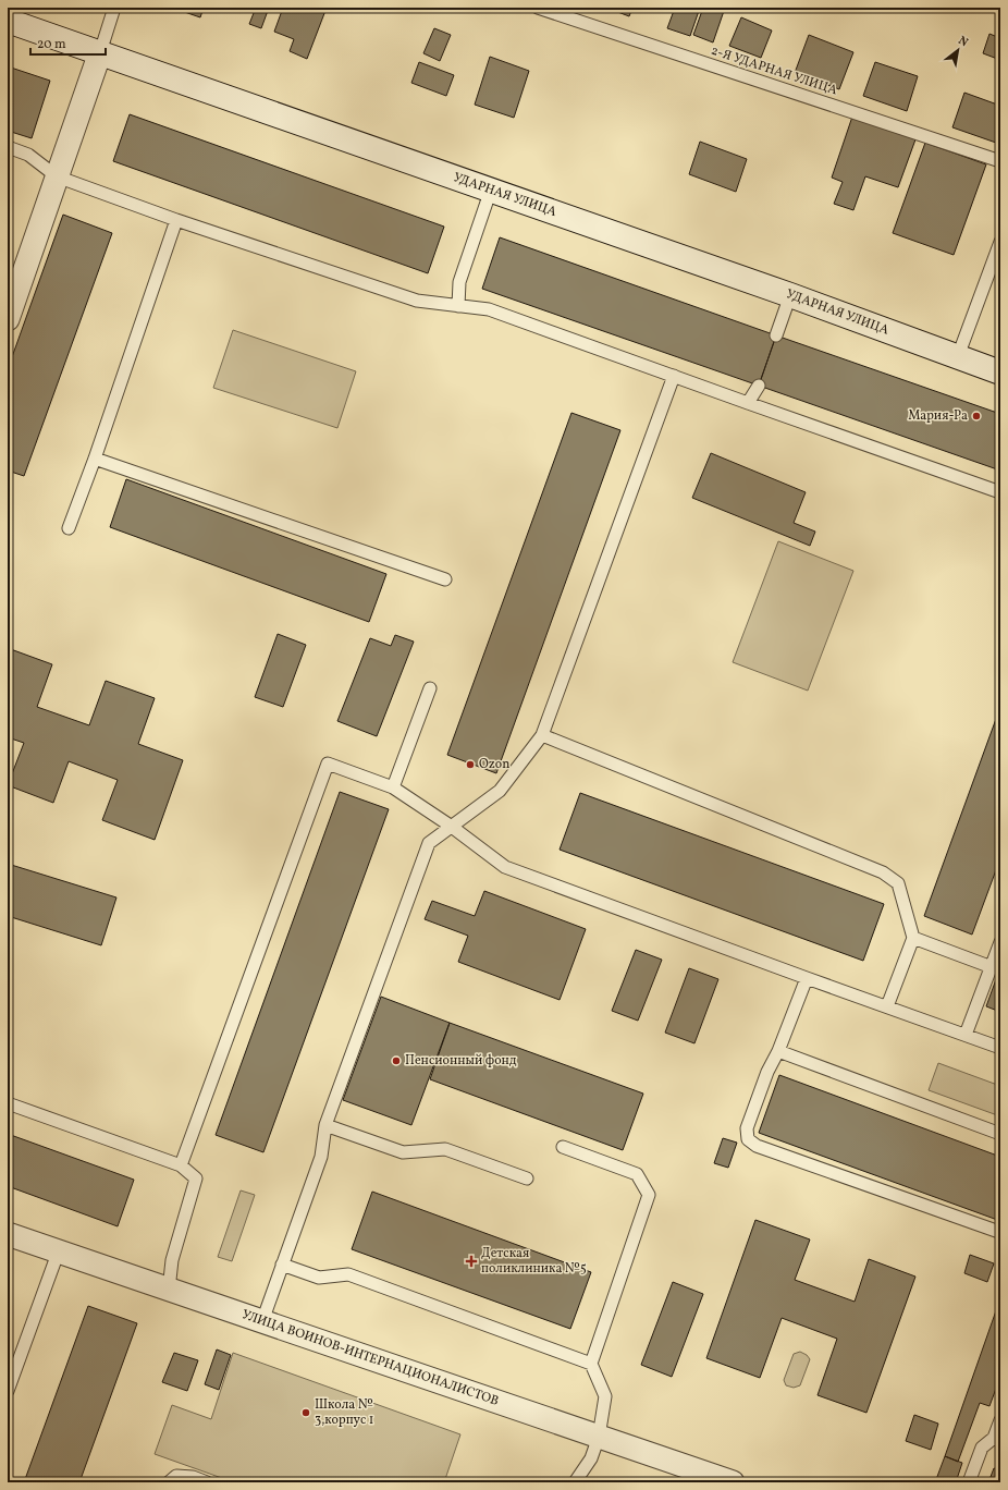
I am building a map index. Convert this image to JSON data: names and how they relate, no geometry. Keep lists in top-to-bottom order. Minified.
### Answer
{"streets":{"street":["УДАРНАЯ УЛИЦА","УЛИЦА ВОИНОВ-ИНТЕРНАЦИОНАЛИСТОВ"],"lane":["2-Я УДАРНАЯ УЛИЦА"]},"places":{"other":["Мария-Ра","Ozon","Пенсионный фонд","Школа № 3,корпус 1"],"health":["Детская поликлиника №5"]},"scale_bar":"20 m","north":"top right"}
